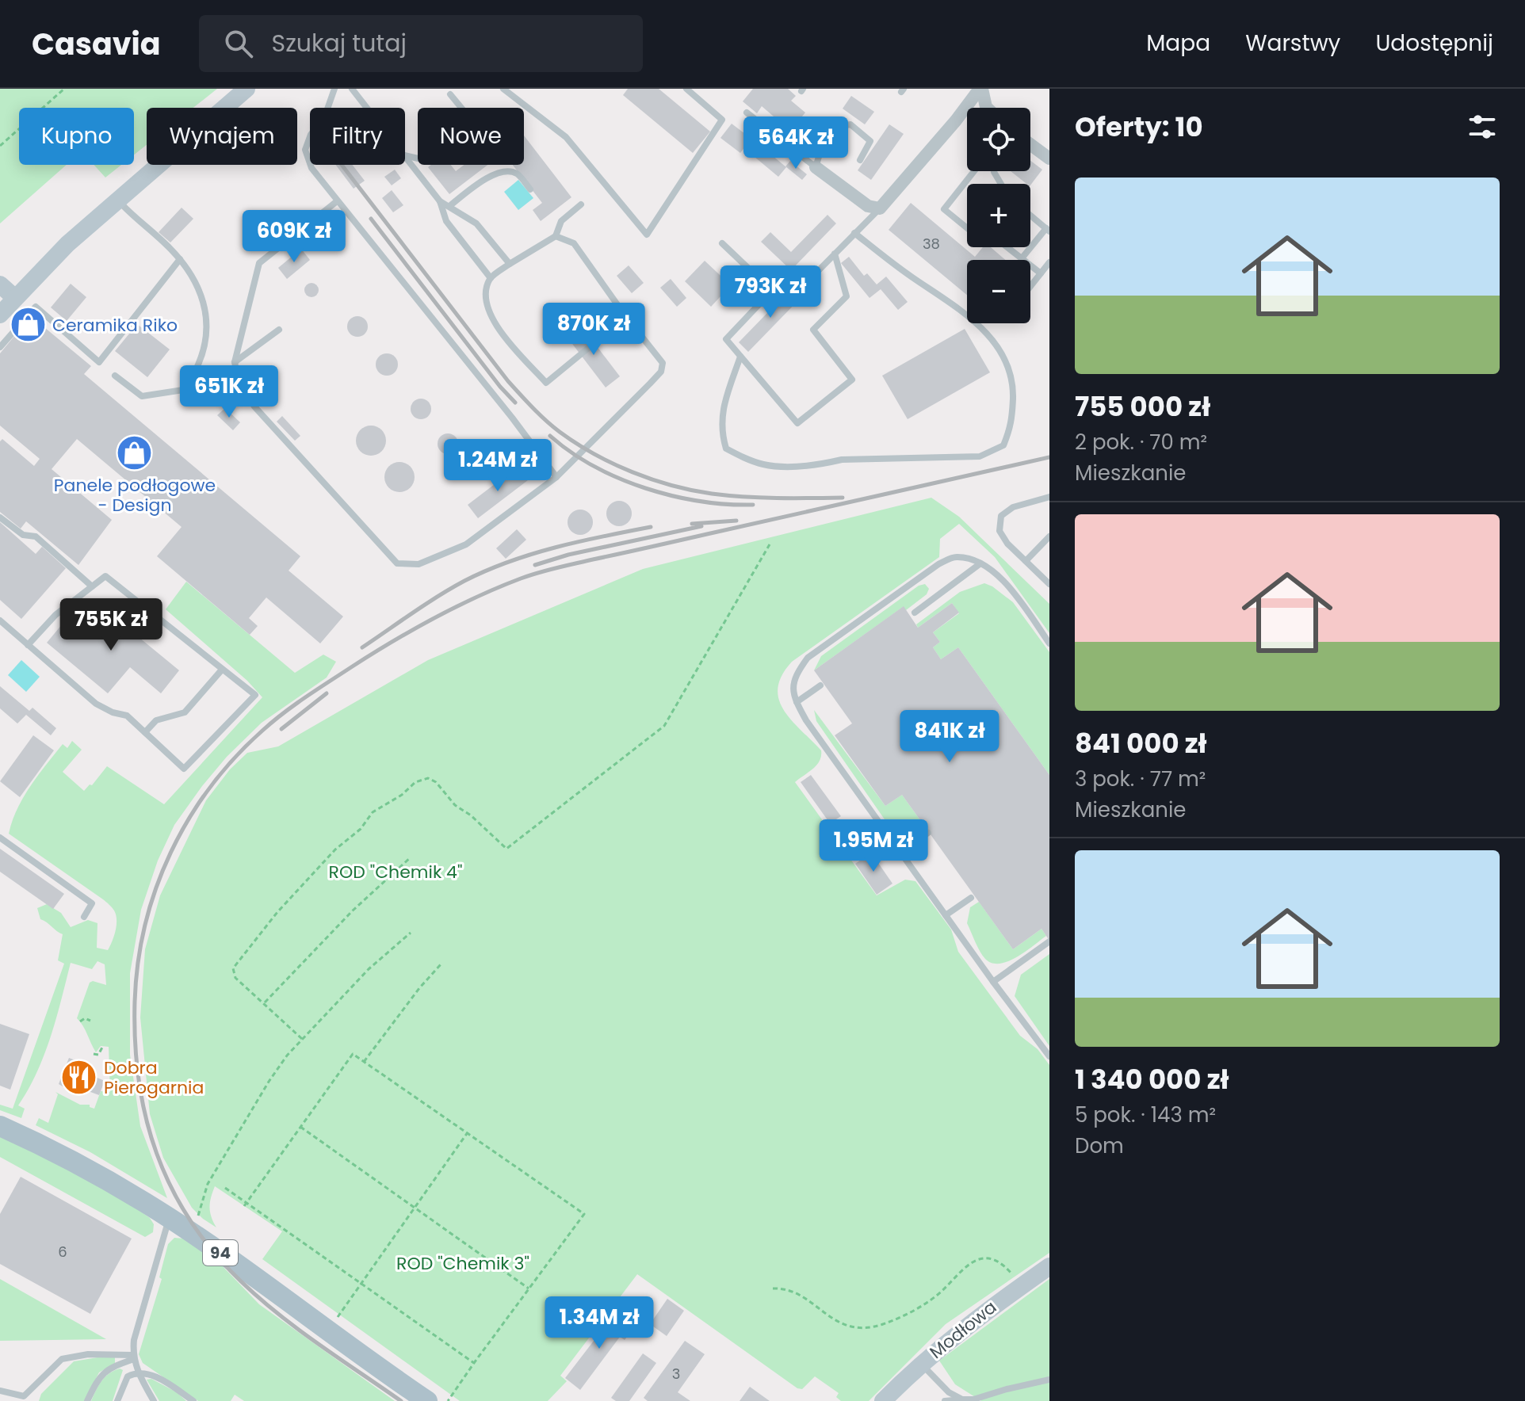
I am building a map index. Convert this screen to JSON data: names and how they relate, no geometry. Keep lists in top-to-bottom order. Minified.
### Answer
{"streets":{"main road":["94","Modłowa"]},"parks":["ROD \"Chemik 4\"","ROD \"Chemik 3\""],"places":{"shop":["Ceramika Riko","Panele podłogowe - Design"],"restaurant":["Dobra Pierogarnia"]},"house_numbers":["38","6","3"],"page":{"header":"Casavia","search":"Szukaj tutaj","nav":["Mapa","Warstwy","Udostępnij"],"heading":"Oferty: 10","map_buttons":["+","−"],"chip":["Kupno","Wynajem","Filtry","Nowe"],"price":["564K zł","609K zł","793K zł","870K zł","651K zł","1.24M zł","755K zł","841K zł","1.95M zł","1.34M zł"],"list":[{"name":"755 000 zł","note":"2 pok. · 70 m² · Mieszkanie"},{"name":"841 000 zł","note":"3 pok. · 77 m² · Mieszkanie"},{"name":"1 340 000 zł","note":"5 pok. · 143 m² · Dom"}]}}
